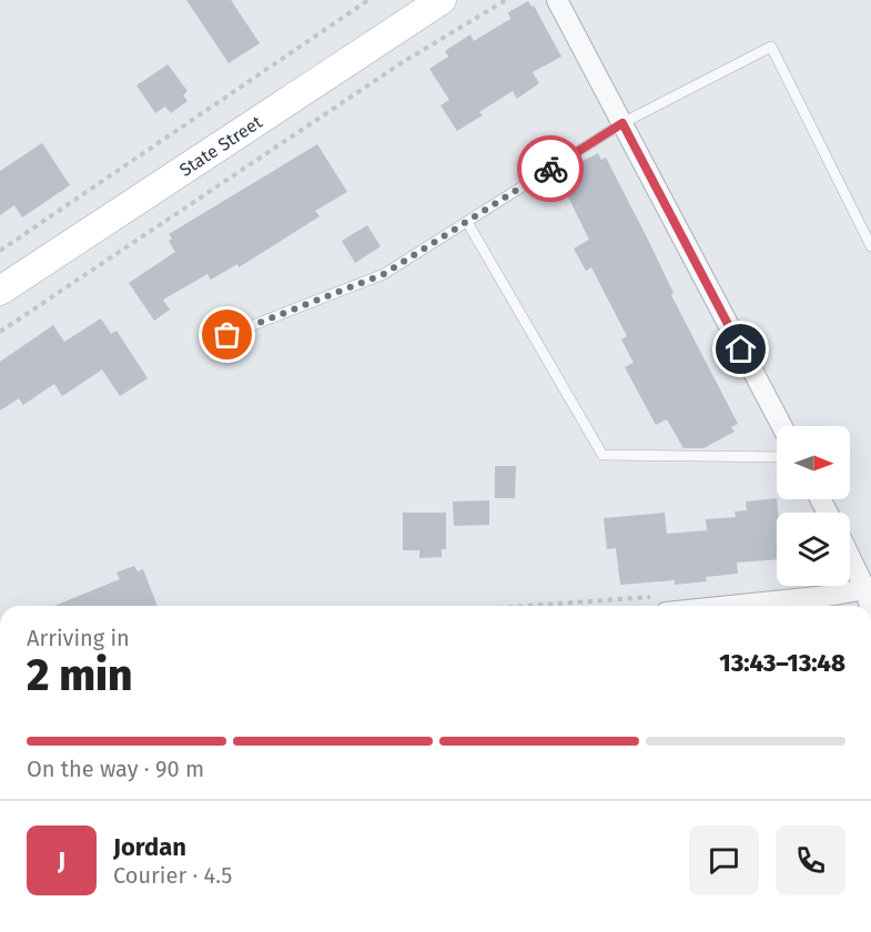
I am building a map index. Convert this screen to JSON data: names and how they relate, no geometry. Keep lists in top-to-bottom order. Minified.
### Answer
{"streets":{"main road":["State Street"]},"north":"right","page":{"heading":["2 min","Arriving in","13:43–13:48"],"panel":["Jordan","Courier · 4.5"],"bar":"On the way · 90 m","round":"J"}}
